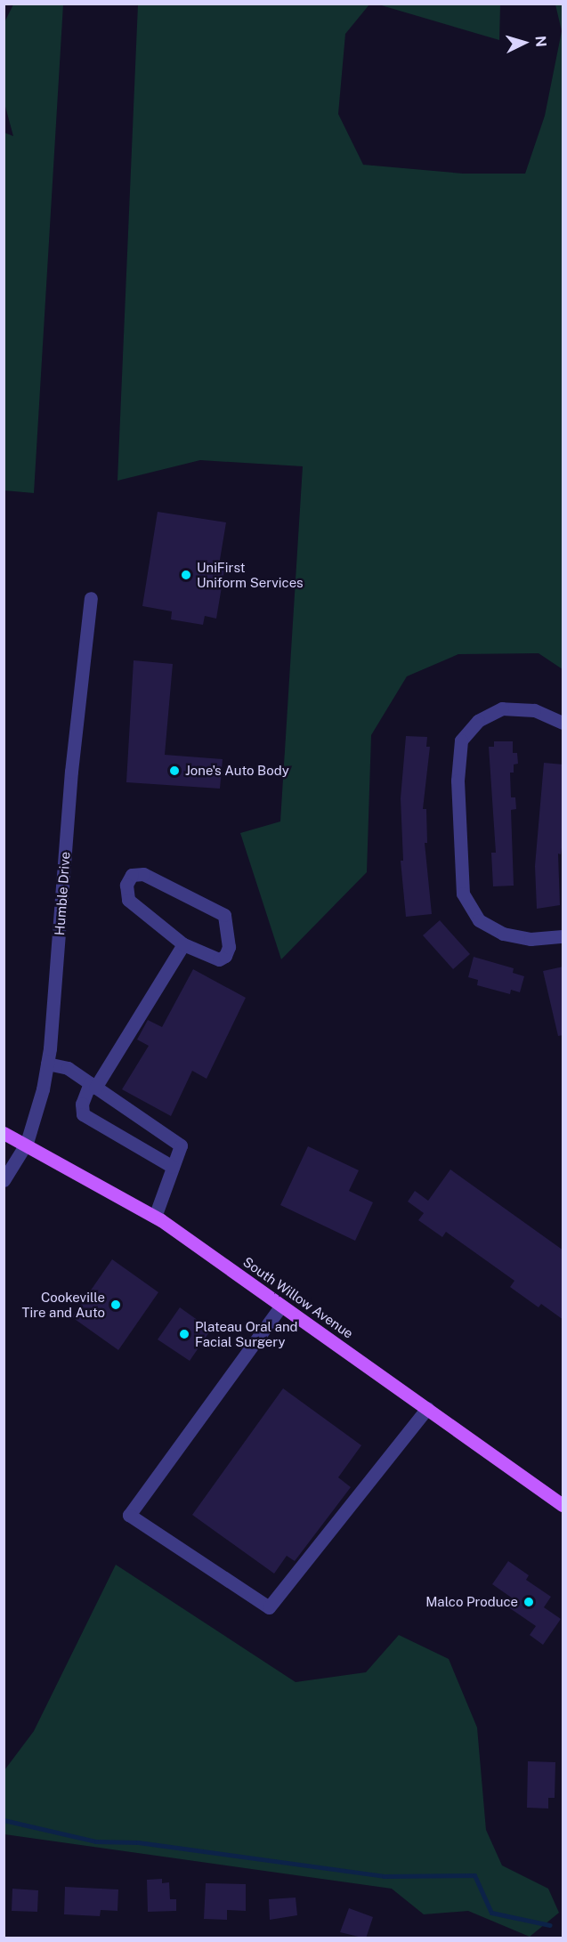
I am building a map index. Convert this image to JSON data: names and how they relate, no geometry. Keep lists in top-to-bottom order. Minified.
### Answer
{"streets":{"main road":["South Willow Avenue"],"street":["Humble Drive"]},"crossings":[["Humble Drive","South Willow Avenue"]],"places":["UniFirst Uniform Services","Jone's Auto Body","Cookeville Tire and Auto","Plateau Oral and Facial Surgery","Malco Produce"],"north":"right"}
